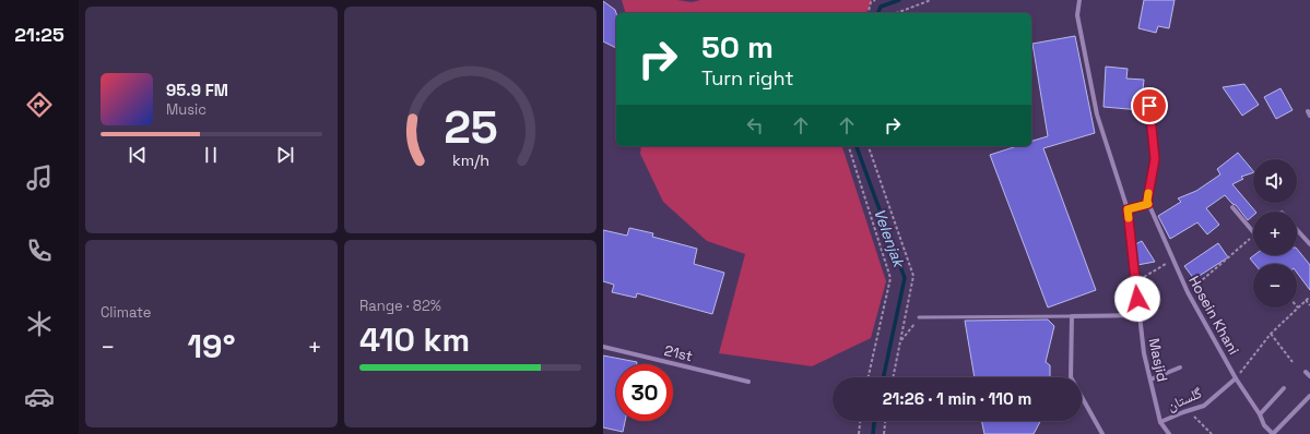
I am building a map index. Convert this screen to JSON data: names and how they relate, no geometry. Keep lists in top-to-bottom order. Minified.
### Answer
{"streets":{"street":["Hosein Khani","21st","Masjid","گلستان"]},"crossings":[["Hosein Khani","گلستان"],["Masjid","گلستان"]],"water":["Velenjak"],"page":{"tabs":"21:25","turn":["50 m","Turn right"],"song":["95.9 FM","Music"],"map_buttons":["+","−"],"tile":["Climate",["Range · 82%","410 km"]],"heat":["−","19°","+"],"limit":"30","trip":"21:26 · 1 min · 110 m","gauge":["25","km/h"]}}
